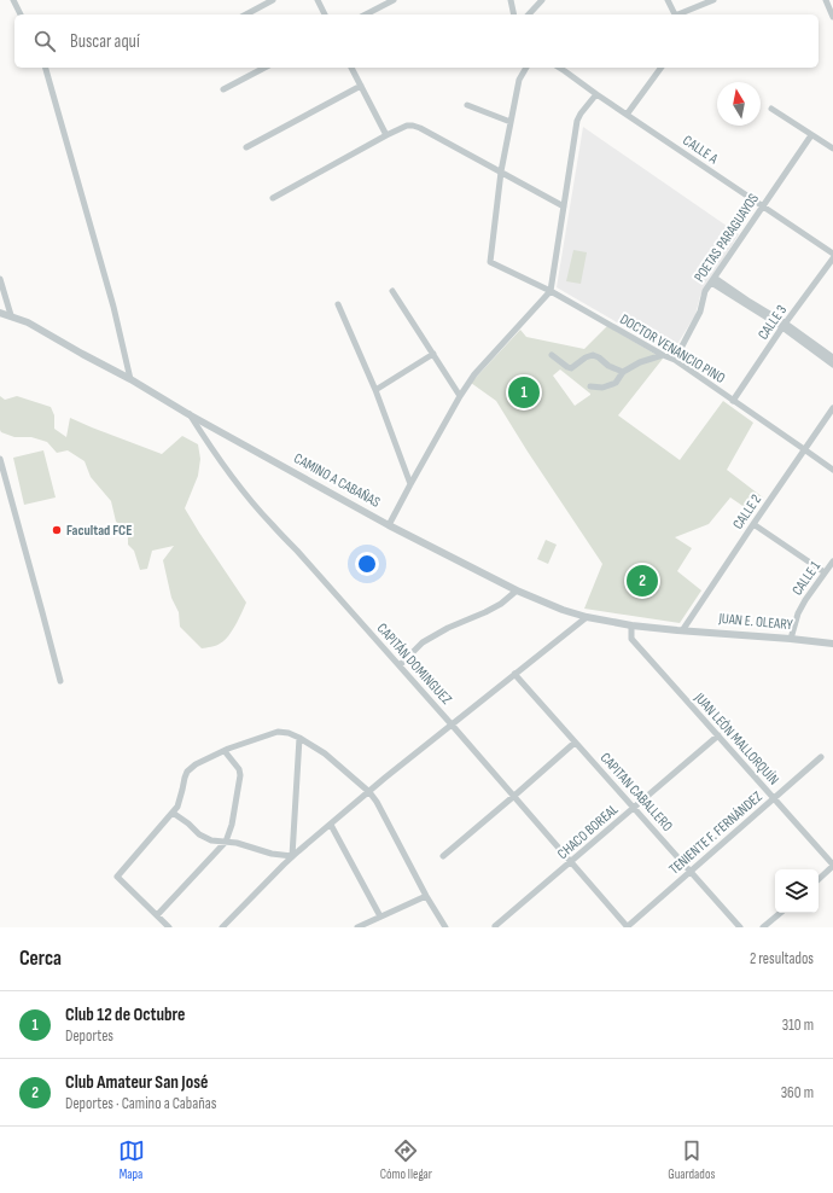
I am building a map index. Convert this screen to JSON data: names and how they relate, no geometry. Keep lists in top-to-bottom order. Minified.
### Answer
{"streets":{"street":["CALLE A","POETAS PARAGUAYOS","CALLE 3","DOCTOR VENANCIO PINO","CAMINO A CABAÑAS","CALLE 2","CALLE 1","JUAN E. OLEARY","CAPITÁN DOMINGUEZ","JUAN LEÓN MALLORQUÍN","CAPITAN CABALLERO","CHACO BOREAL","TENIENTE F. FERNÁNDEZ"]},"crossings":[["CALLE A","POETAS PARAGUAYOS"],["POETAS PARAGUAYOS","DOCTOR VENANCIO PINO"],["CALLE 3","DOCTOR VENANCIO PINO"],["DOCTOR VENANCIO PINO","CALLE 2"],["CAMINO A CABAÑAS","CALLE 2"],["CAMINO A CABAÑAS","JUAN E. OLEARY"],["CAMINO A CABAÑAS","CAPITÁN DOMINGUEZ"],["CAMINO A CABAÑAS","JUAN LEÓN MALLORQUÍN"],["CALLE 2","JUAN E. OLEARY"],["CALLE 1","JUAN E. OLEARY"],["CAPITÁN DOMINGUEZ","CHACO BOREAL"],["CAPITÁN DOMINGUEZ","TENIENTE F. FERNÁNDEZ"],["JUAN LEÓN MALLORQUÍN","CHACO BOREAL"],["JUAN LEÓN MALLORQUÍN","TENIENTE F. FERNÁNDEZ"],["CAPITAN CABALLERO","CHACO BOREAL"],["CAPITAN CABALLERO","TENIENTE F. FERNÁNDEZ"]],"places":["Facultad FCE"],"north":"top","page":{"search":"Buscar aquí","pins":["1","2"],"heading":["Cerca","2 resultados"],"list":[{"mark":"1","name":"Club 12 de Octubre","note":"Deportes","value":"310 m"},{"mark":"2","name":"Club Amateur San José","note":"Deportes · Camino a Cabañas","value":"360 m"}],"nav":["Mapa","Cómo llegar","Guardados"]}}
